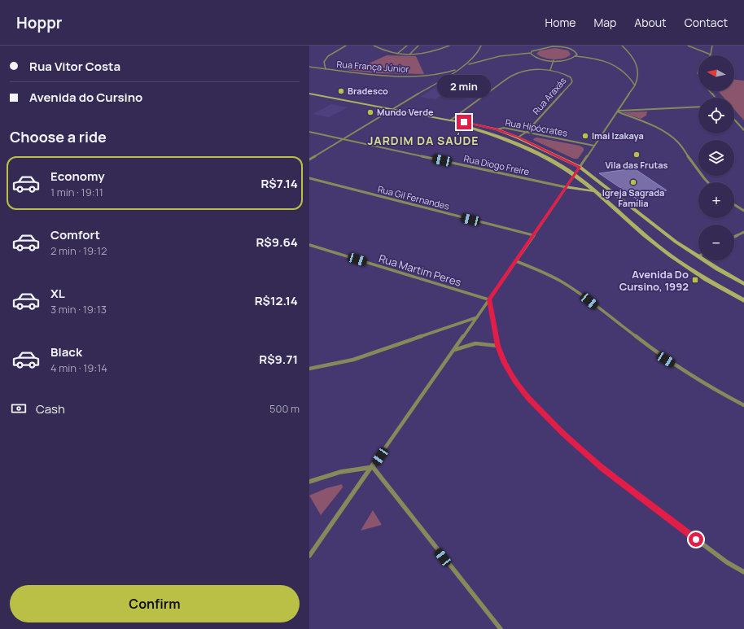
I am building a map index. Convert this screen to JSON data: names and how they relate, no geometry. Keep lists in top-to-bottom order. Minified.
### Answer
{"streets":{"street":["Rua França Júnior","Rua Araxás","Rua Hipócrates","Rua Diogo Freire","Rua Gil Fernandes","Rua Martim Peres"]},"crossings":[["Rua Araxás","Rua Hipócrates"]],"districts":["JARDIM DA SAÚDE"],"places":{"other":["Bradesco","Mundo Verde","Imai Izakaya","Vila das Frutas","Igreja Sagrada Família"],"transit":["Avenida Do Cursino, 1992"]},"north":"left","page":{"header":"Hoppr","nav":["Home","Map","About","Contact"],"banner":["Rua Vitor Costa","Avenida do Cursino"],"map_buttons":["+","−"],"bubble":"2 min","heading":"Choose a ride","list":[{"name":"Economy","note":"1 min · 19:11","value":"R$7.14"},{"name":"Comfort","note":"2 min · 19:12","value":"R$9.64"},{"name":"XL","note":"3 min · 19:13","value":"R$12.14"},{"name":"Black","note":"4 min · 19:14","value":"R$9.71"}],"pay":["Cash","500 m"],"buttons":"Confirm"}}
